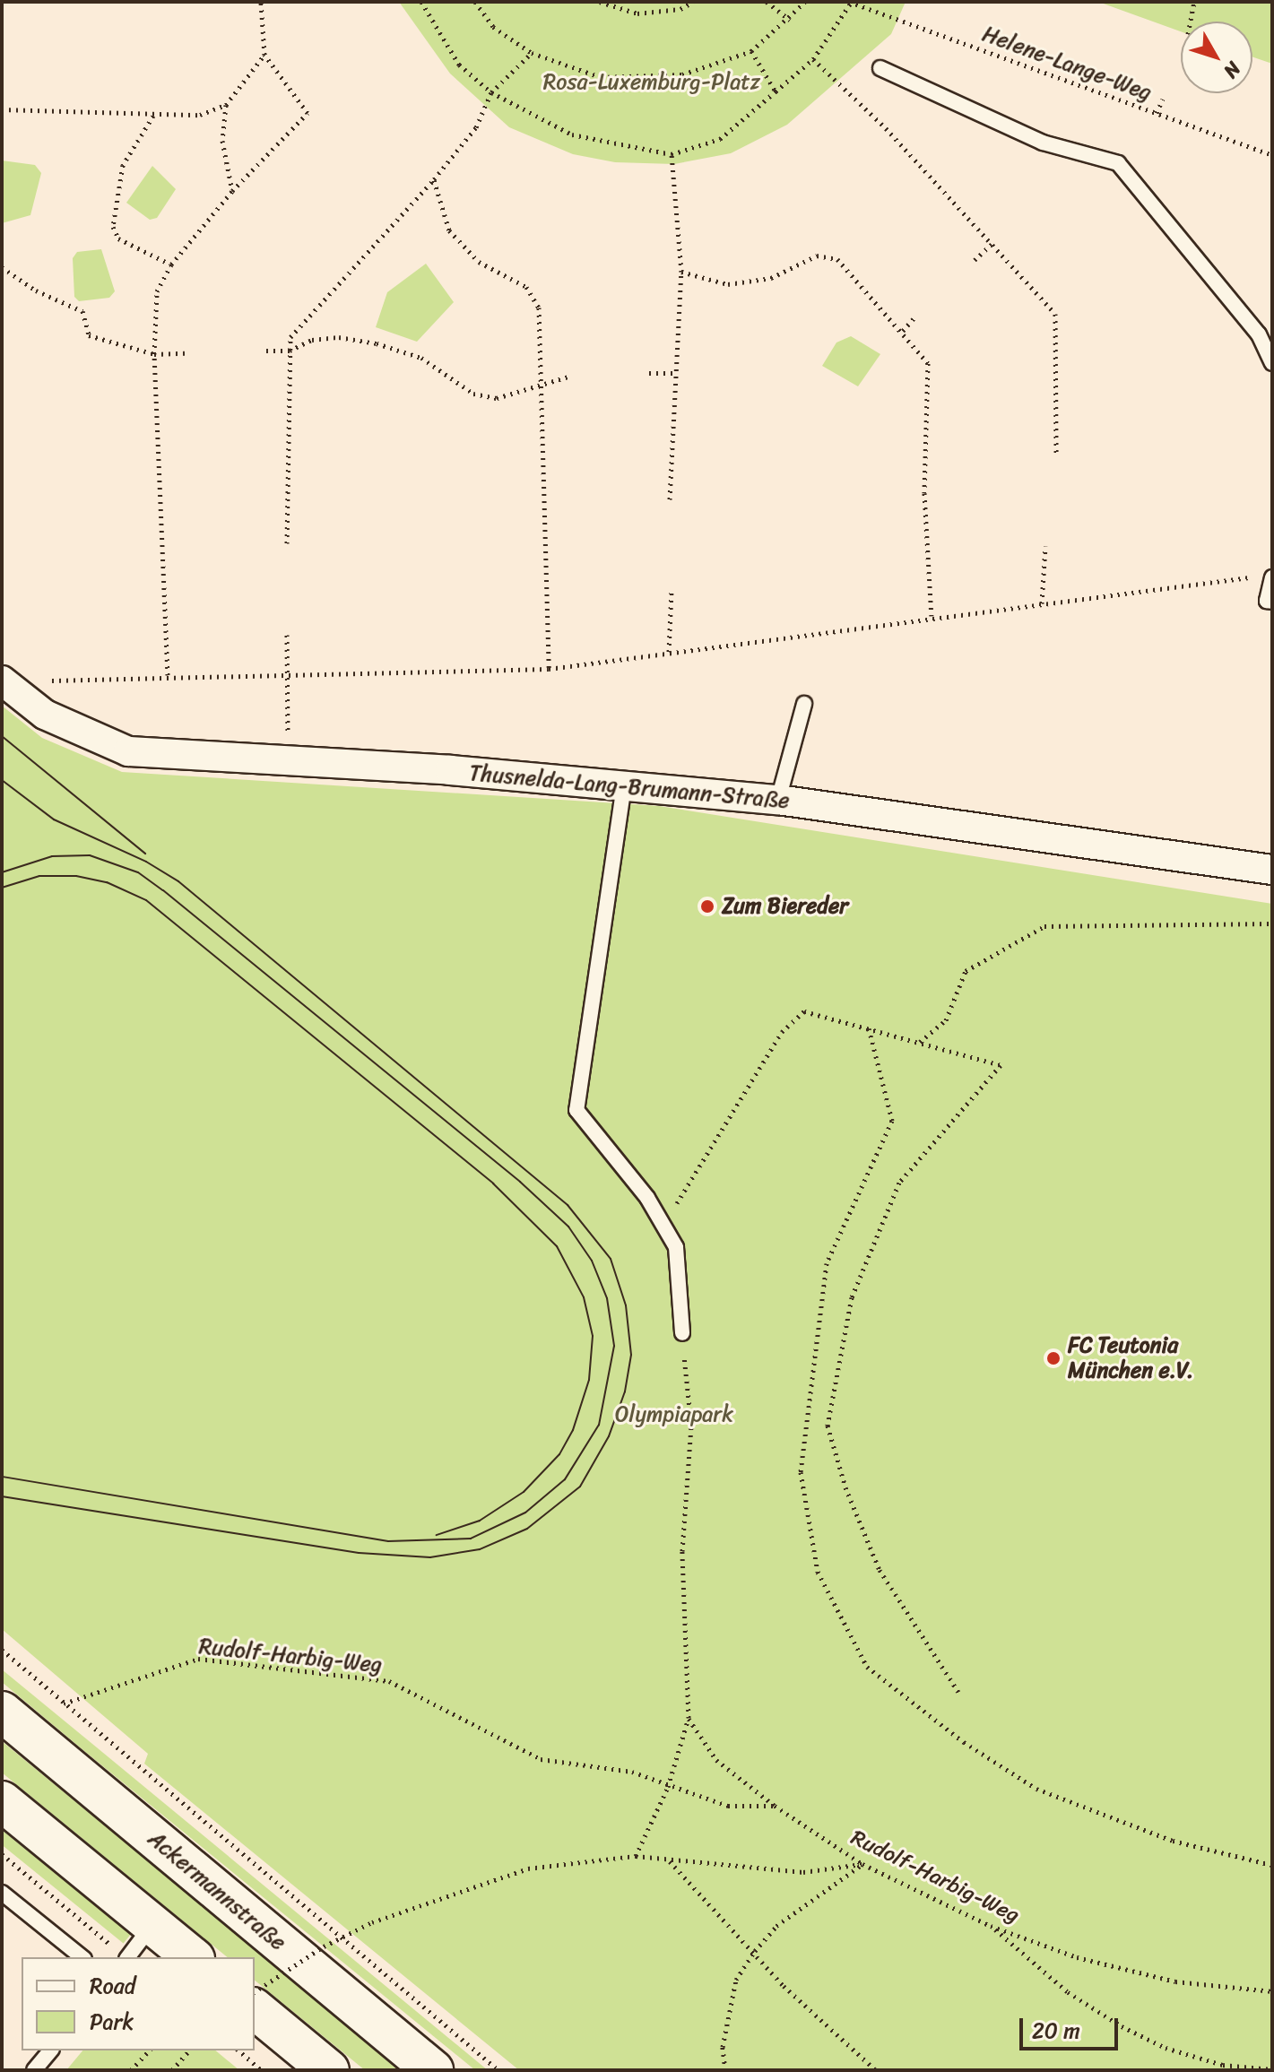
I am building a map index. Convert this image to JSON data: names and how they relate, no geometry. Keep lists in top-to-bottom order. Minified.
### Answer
{"streets":{"main road":["Ackermannstraße"],"street":["Thusnelda-Lang-Brumann-Straße"],"path":["Helene-Lange-Weg","Rudolf-Harbig-Weg"]},"parks":["Rosa-Luxemburg-Platz","Olympiapark"],"places":["Zum Biereder","FC Teutonia München e.V."],"legend":["Road","Park"],"scale_bar":"20 m","north":"bottom right"}
